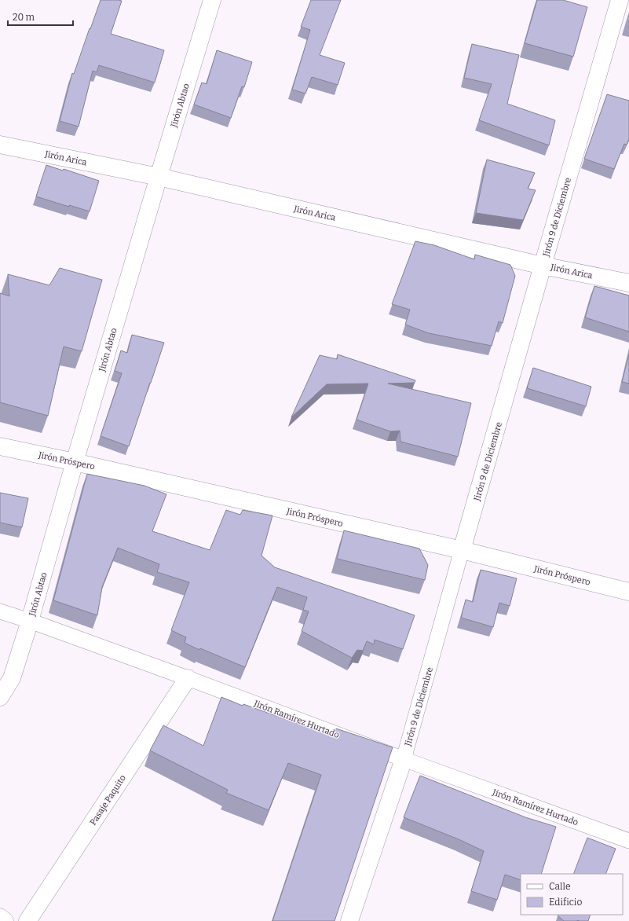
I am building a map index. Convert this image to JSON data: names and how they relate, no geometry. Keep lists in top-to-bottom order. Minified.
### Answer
{"streets":{"street":["Jirón Abtao","Jirón Arica","Jirón 9 de Diciembre","Jirón Próspero","Jirón Ramírez Hurtado","Pasaje Paquito"]},"crossings":[["Jirón Abtao","Jirón Arica"],["Jirón Abtao","Jirón Próspero"],["Jirón Abtao","Jirón Ramírez Hurtado"],["Jirón Arica","Jirón 9 de Diciembre"],["Jirón 9 de Diciembre","Jirón Próspero"],["Jirón 9 de Diciembre","Jirón Ramírez Hurtado"],["Jirón Ramírez Hurtado","Pasaje Paquito"]],"legend":["Calle","Edificio"],"scale_bar":"20 m"}
